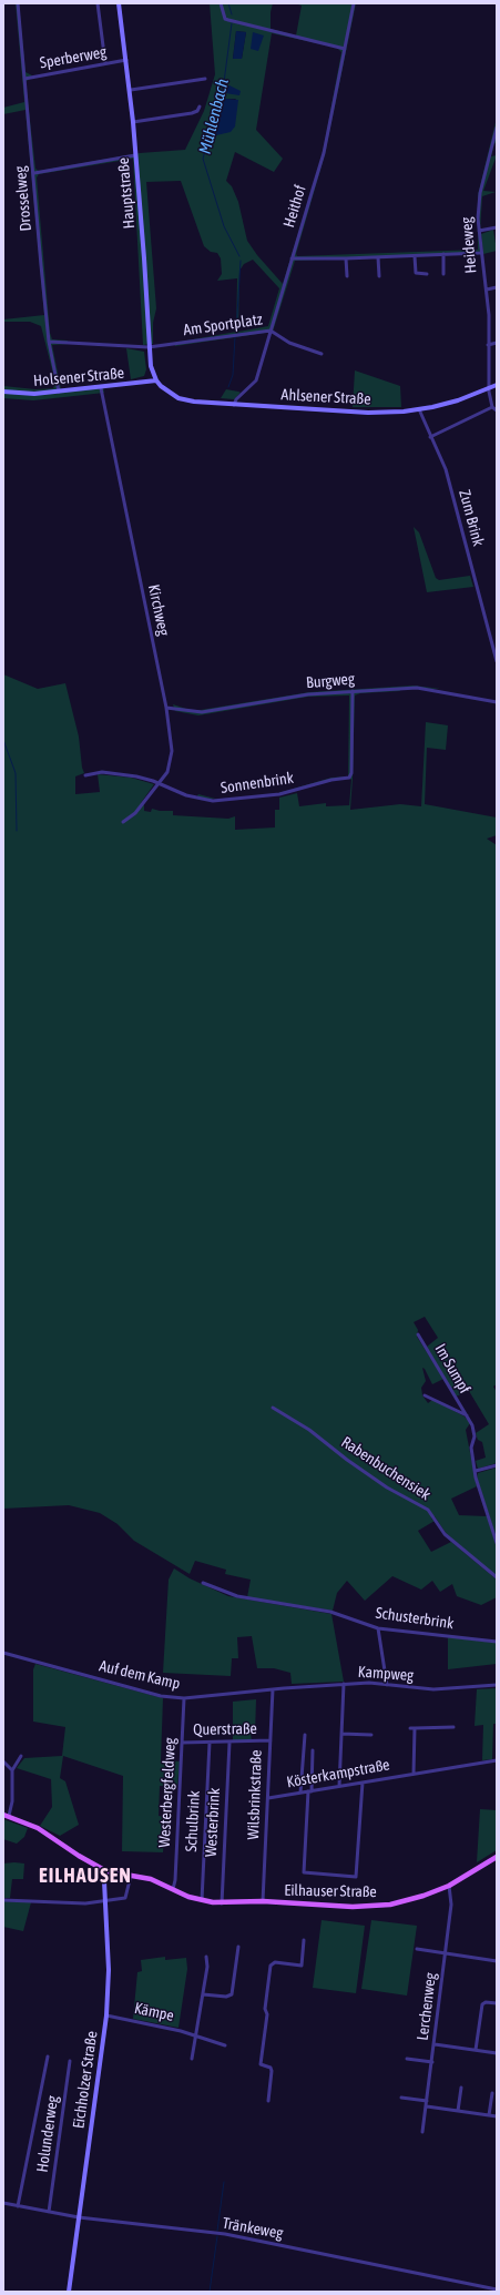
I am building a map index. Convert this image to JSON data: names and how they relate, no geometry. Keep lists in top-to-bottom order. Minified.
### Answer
{"streets":{"main road":["Hauptstraße","Holsener Straße","Ahlsener Straße","Eilhauser Straße","Eichholzer Straße"],"street":["Sperberweg","Drosselweg","Heithof","Heideweg","Am Sportplatz","Zum Brink","Kirchweg","Burgweg","Sonnenbrink","Im Sumpf","Rabenbuchensiek","Schusterbrink","Kampweg","Auf dem Kamp","Querstraße","Kösterkampstraße","Westerbergfeldweg","Wilsbrinkstraße","Schulbrink","Westerbrink","Lerchenweg","Kämpe","Holunderweg","Tränkeweg"]},"crossings":[["Sperberweg","Hauptstraße"],["Sperberweg","Drosselweg"],["Hauptstraße","Am Sportplatz"],["Hauptstraße","Holsener Straße"],["Hauptstraße","Ahlsener Straße"],["Drosselweg","Am Sportplatz"],["Drosselweg","Holsener Straße"],["Heithof","Am Sportplatz"],["Heithof","Ahlsener Straße"],["Heideweg","Ahlsener Straße"],["Holsener Straße","Ahlsener Straße"],["Holsener Straße","Kirchweg"],["Ahlsener Straße","Zum Brink"],["Kirchweg","Burgweg"],["Kirchweg","Sonnenbrink"],["Burgweg","Sonnenbrink"],["Kampweg","Auf dem Kamp"],["Kampweg","Wilsbrinkstraße"],["Auf dem Kamp","Westerbergfeldweg"],["Auf dem Kamp","Wilsbrinkstraße"],["Querstraße","Westerbergfeldweg"],["Querstraße","Wilsbrinkstraße"],["Querstraße","Schulbrink"],["Querstraße","Westerbrink"],["Kösterkampstraße","Wilsbrinkstraße"],["Westerbergfeldweg","Eilhauser Straße"],["Wilsbrinkstraße","Eilhauser Straße"],["Schulbrink","Eilhauser Straße"],["Westerbrink","Eilhauser Straße"],["Eilhauser Straße","Lerchenweg"],["Eilhauser Straße","Eichholzer Straße"],["Kämpe","Eichholzer Straße"],["Eichholzer Straße","Tränkeweg"],["Holunderweg","Tränkeweg"]],"districts":["EILHAUSEN"],"water":["Mühlenbach"]}
